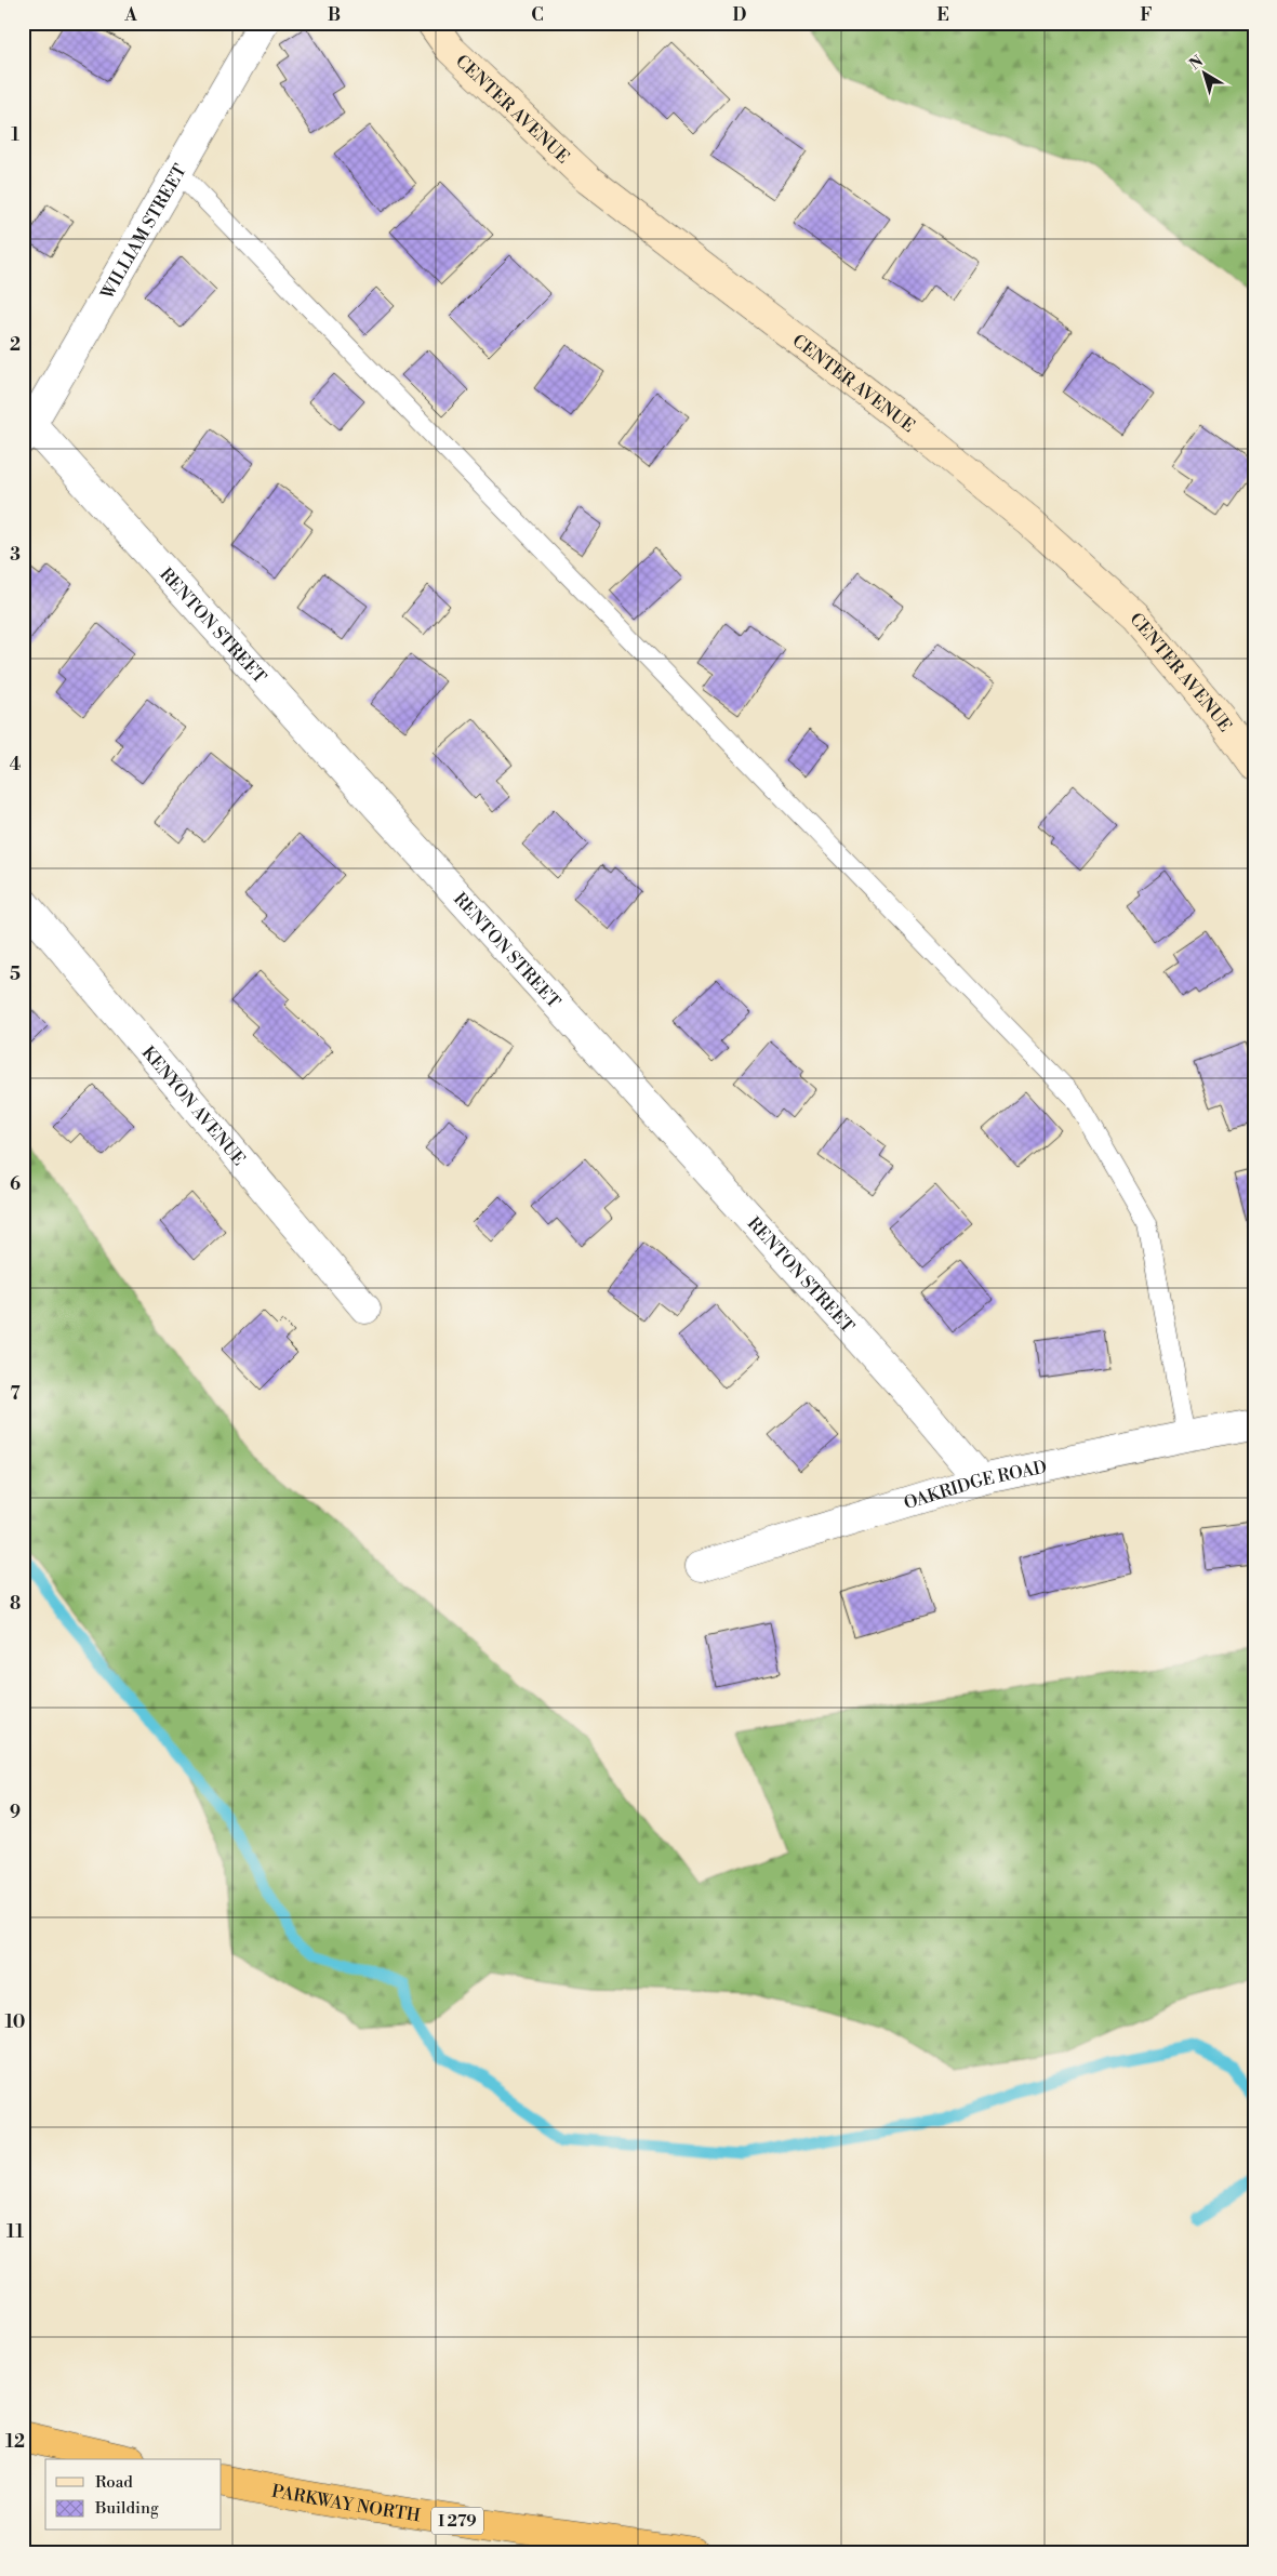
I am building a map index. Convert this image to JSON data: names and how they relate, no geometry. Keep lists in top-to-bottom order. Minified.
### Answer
{"streets":{"highway":["PARKWAY NORTH","I 279"],"street":["CENTER AVENUE","WILLIAM STREET","RENTON STREET","KENYON AVENUE","OAKRIDGE ROAD"]},"crossings":[["WILLIAM STREET","RENTON STREET"],["RENTON STREET","OAKRIDGE ROAD"]],"legend":["Road","Building"],"north":"top left","grid":{"columns":["A","B","C","D","E","F"],"rows":["1","2","3","4","5","6","7","8","9","10","11","12"]}}
